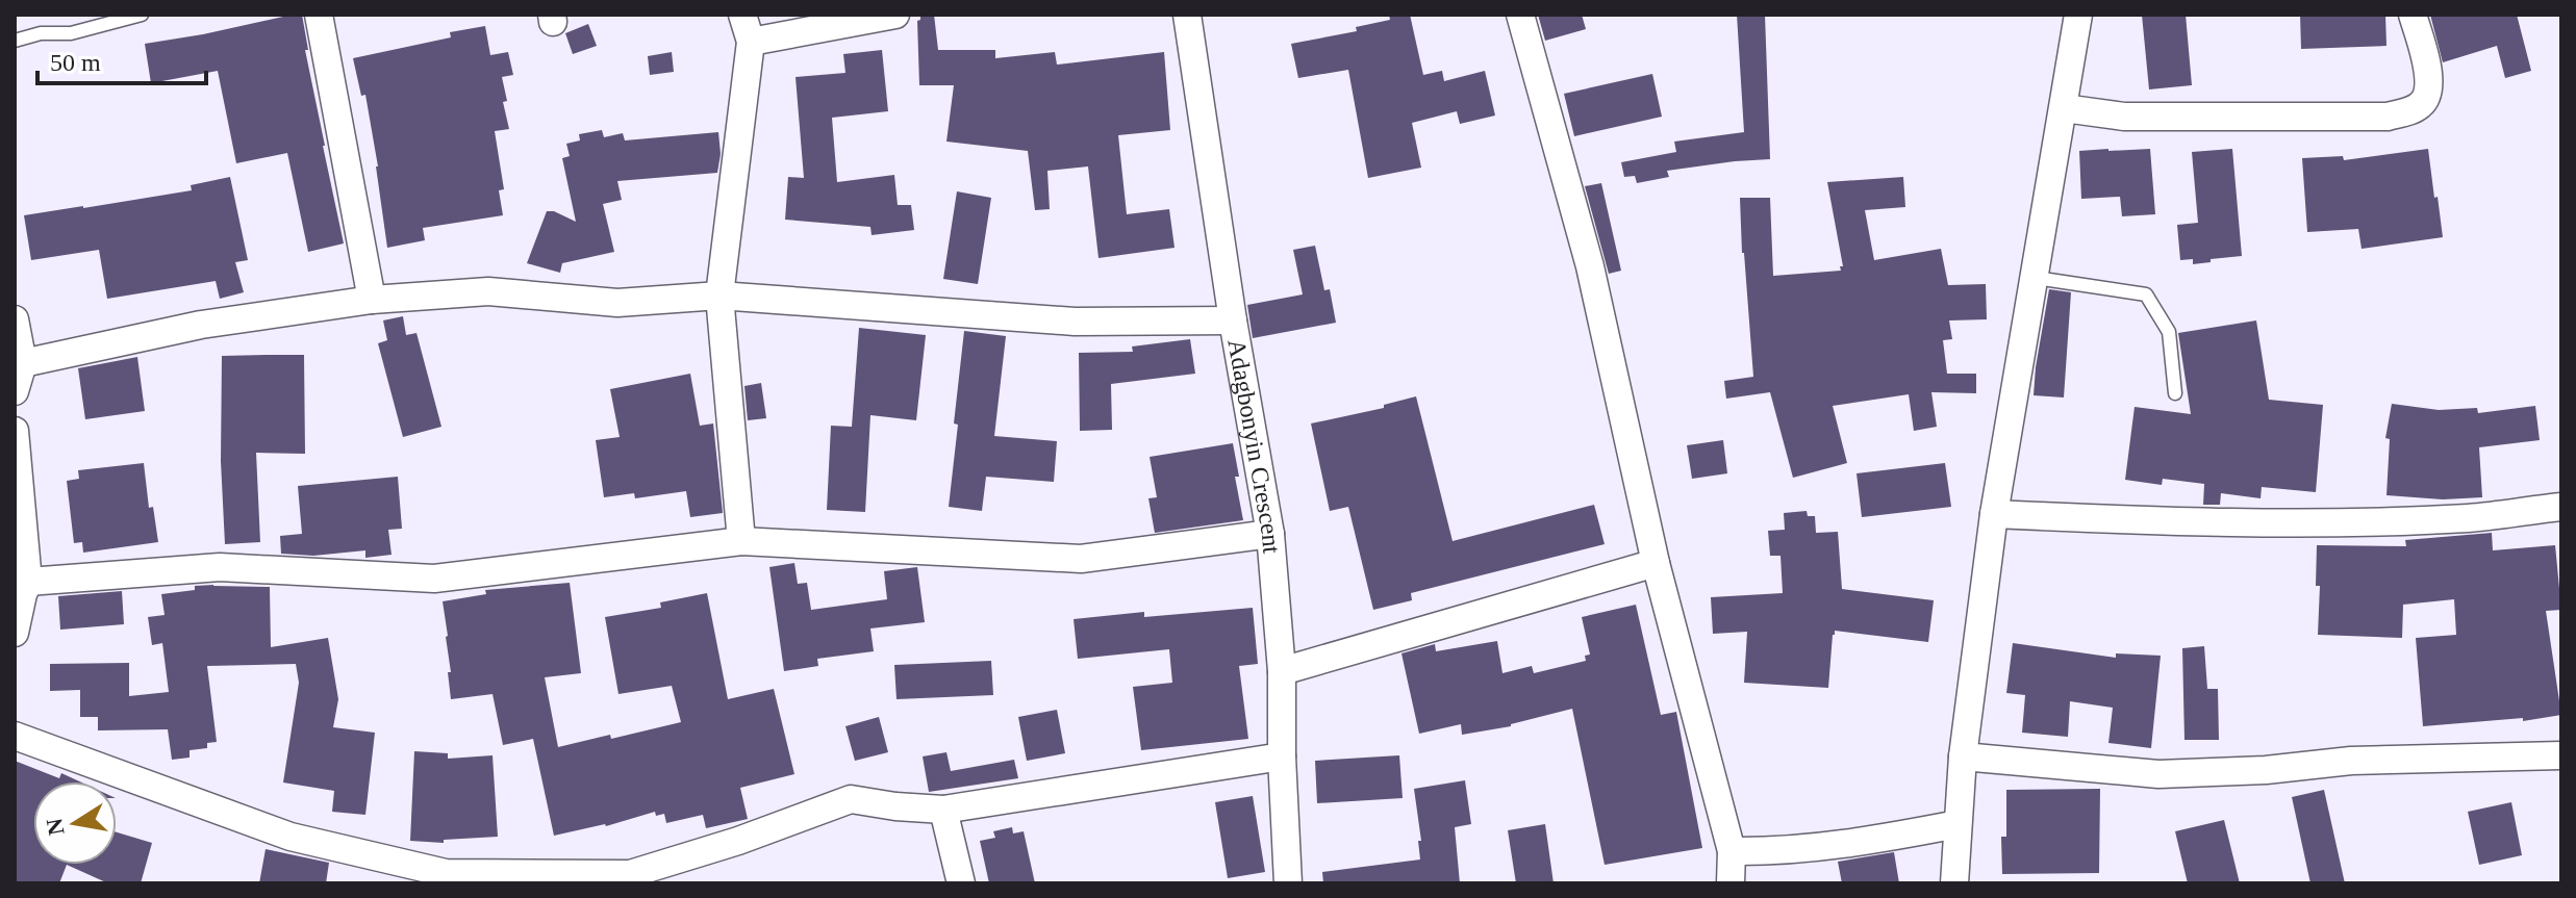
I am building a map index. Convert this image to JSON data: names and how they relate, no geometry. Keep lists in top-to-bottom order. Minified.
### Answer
{"streets":{"street":["Adagbonyin Crescent"]},"scale_bar":"50 m","north":"left"}
